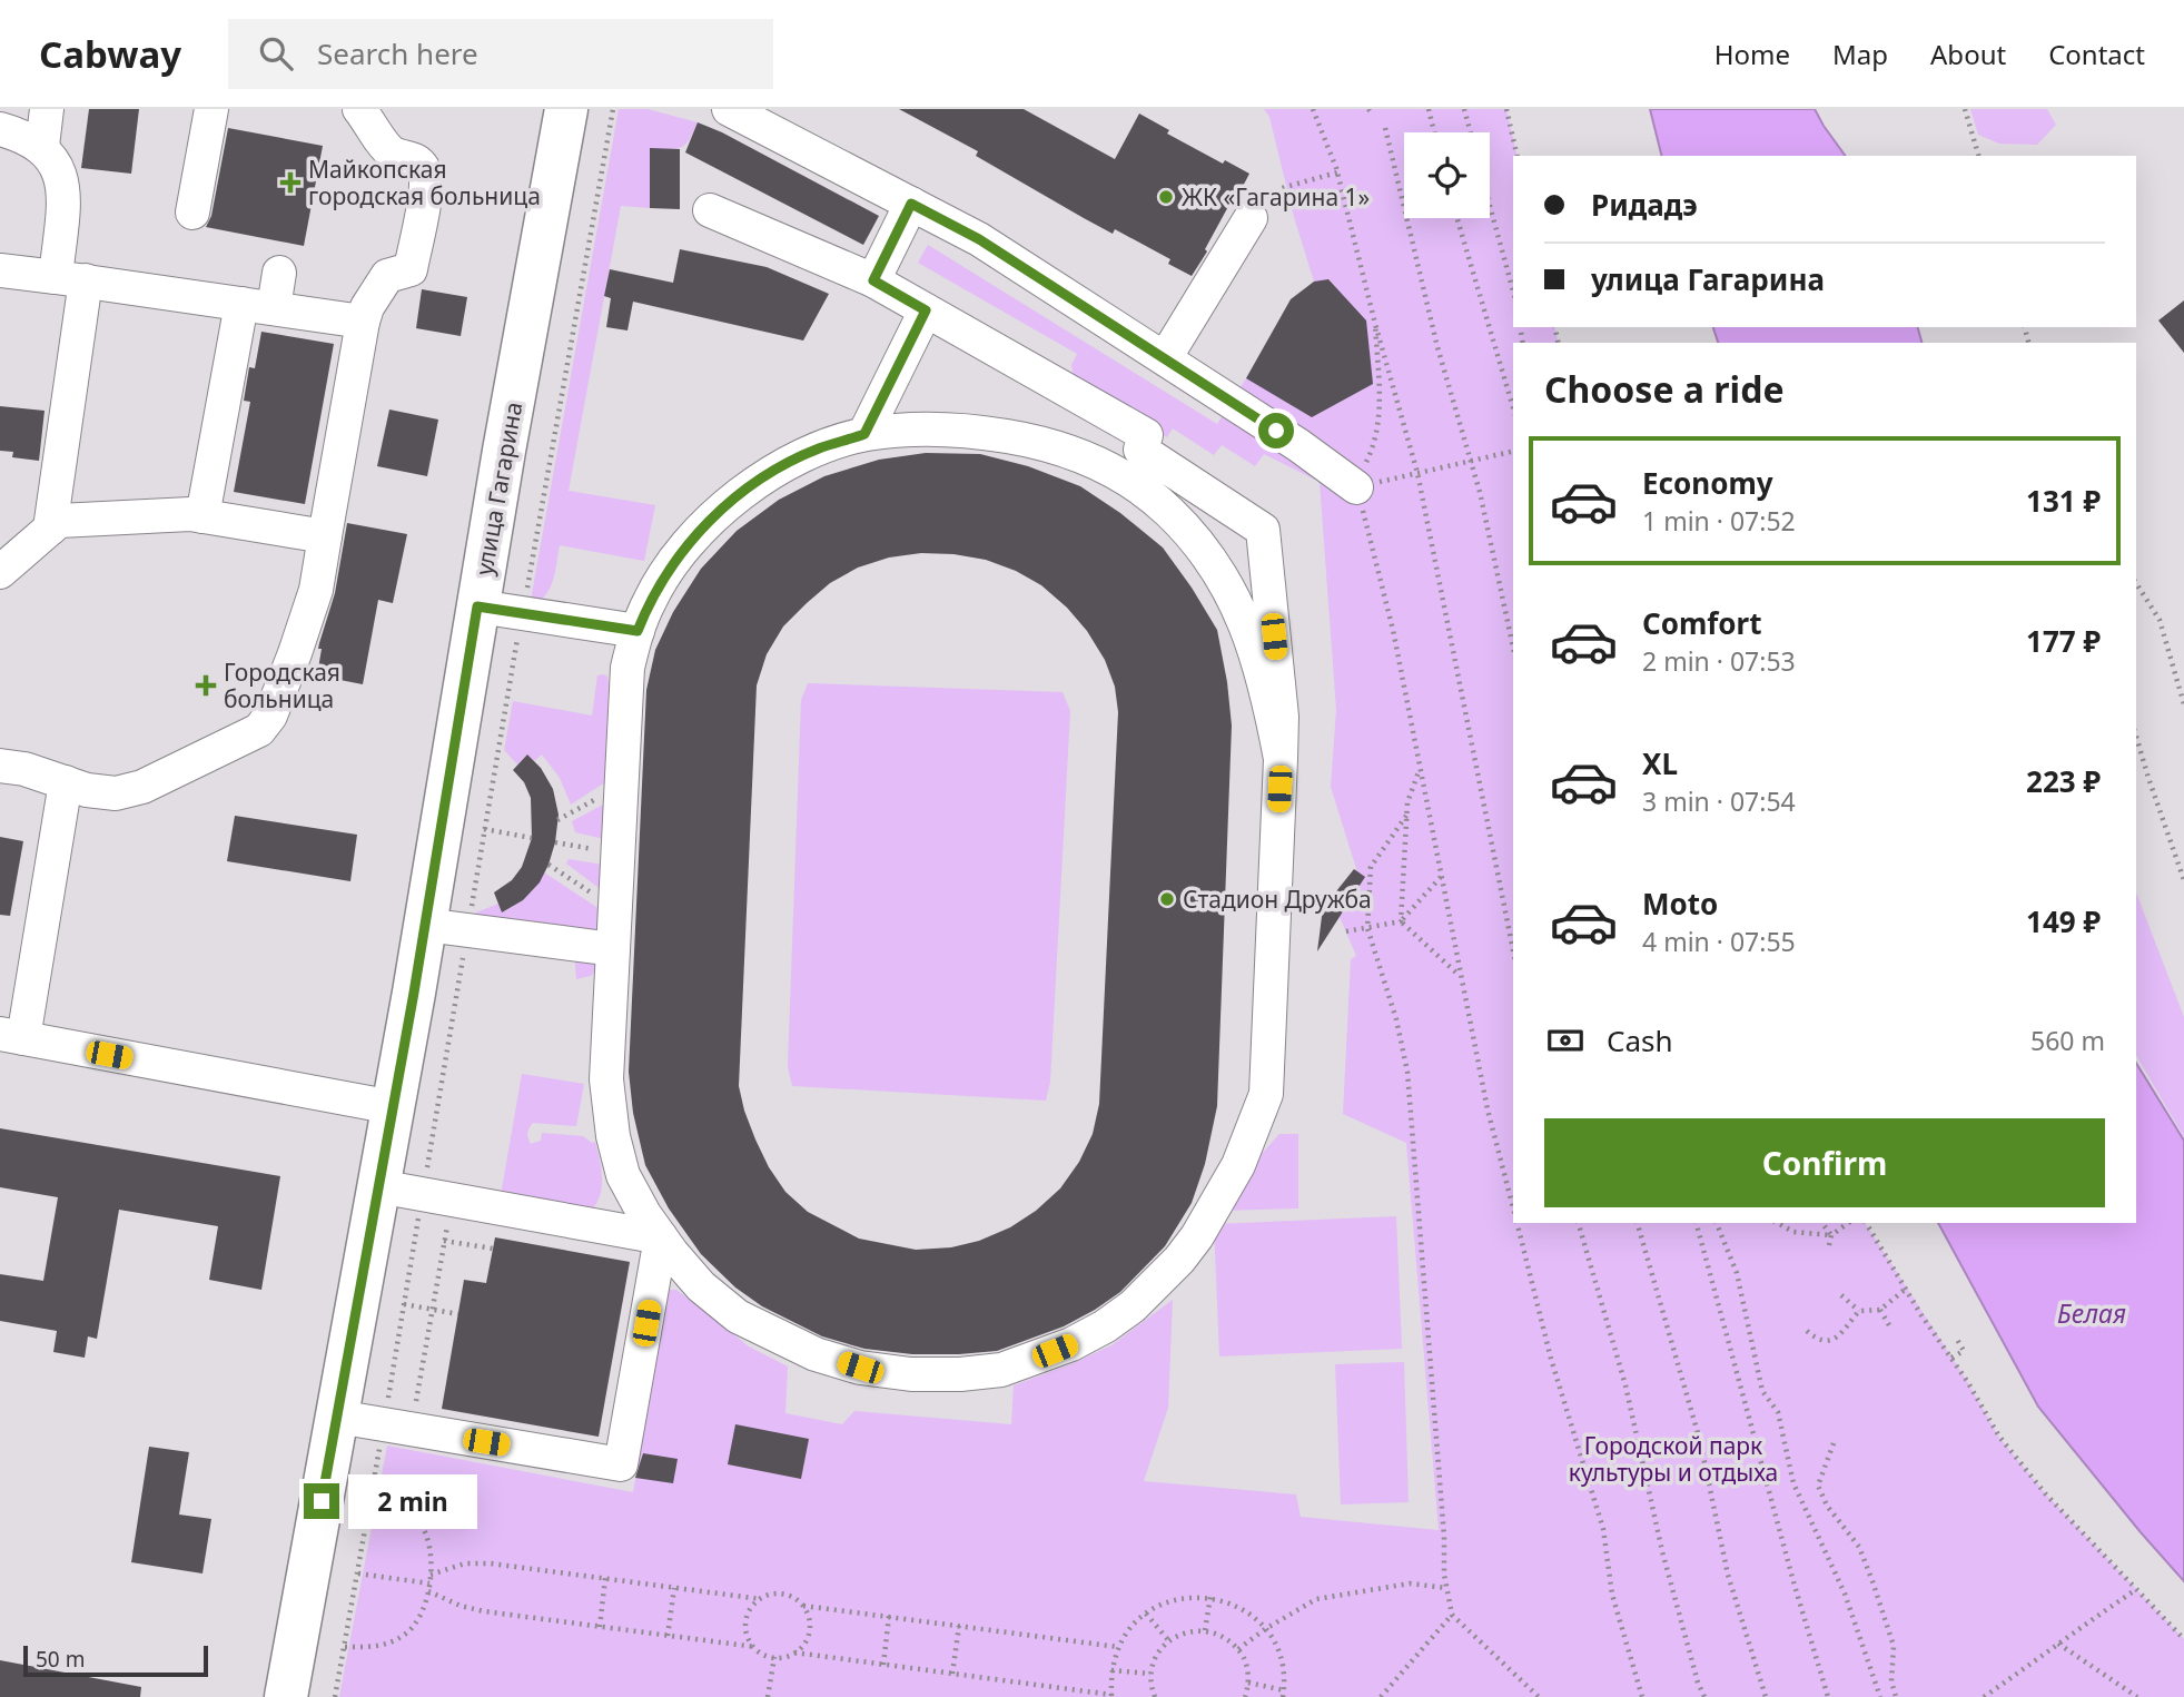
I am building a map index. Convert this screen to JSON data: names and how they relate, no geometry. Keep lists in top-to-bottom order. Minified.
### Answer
{"streets":{"main road":["улица Гагарина"]},"water":["Белая"],"parks":["Городской парк культуры и отдыха"],"places":{"health":["Майкопская городская больница","Городская больница"],"other":["ЖК «Гагарина 1»","Стадион Дружба"]},"scale_bar":"50 m","page":{"header":"Cabway","search":"Search here","nav":["Home","Map","About","Contact"],"banner":["Ридадэ","улица Гагарина"],"heading":"Choose a ride","list":[{"name":"Economy","note":"1 min · 07:52","value":"131 ₽"},{"name":"Comfort","note":"2 min · 07:53","value":"177 ₽"},{"name":"XL","note":"3 min · 07:54","value":"223 ₽"},{"name":"Moto","note":"4 min · 07:55","value":"149 ₽"}],"pay":["Cash","560 m"],"buttons":"Confirm","bubble":"2 min","scale":"50 m"}}
